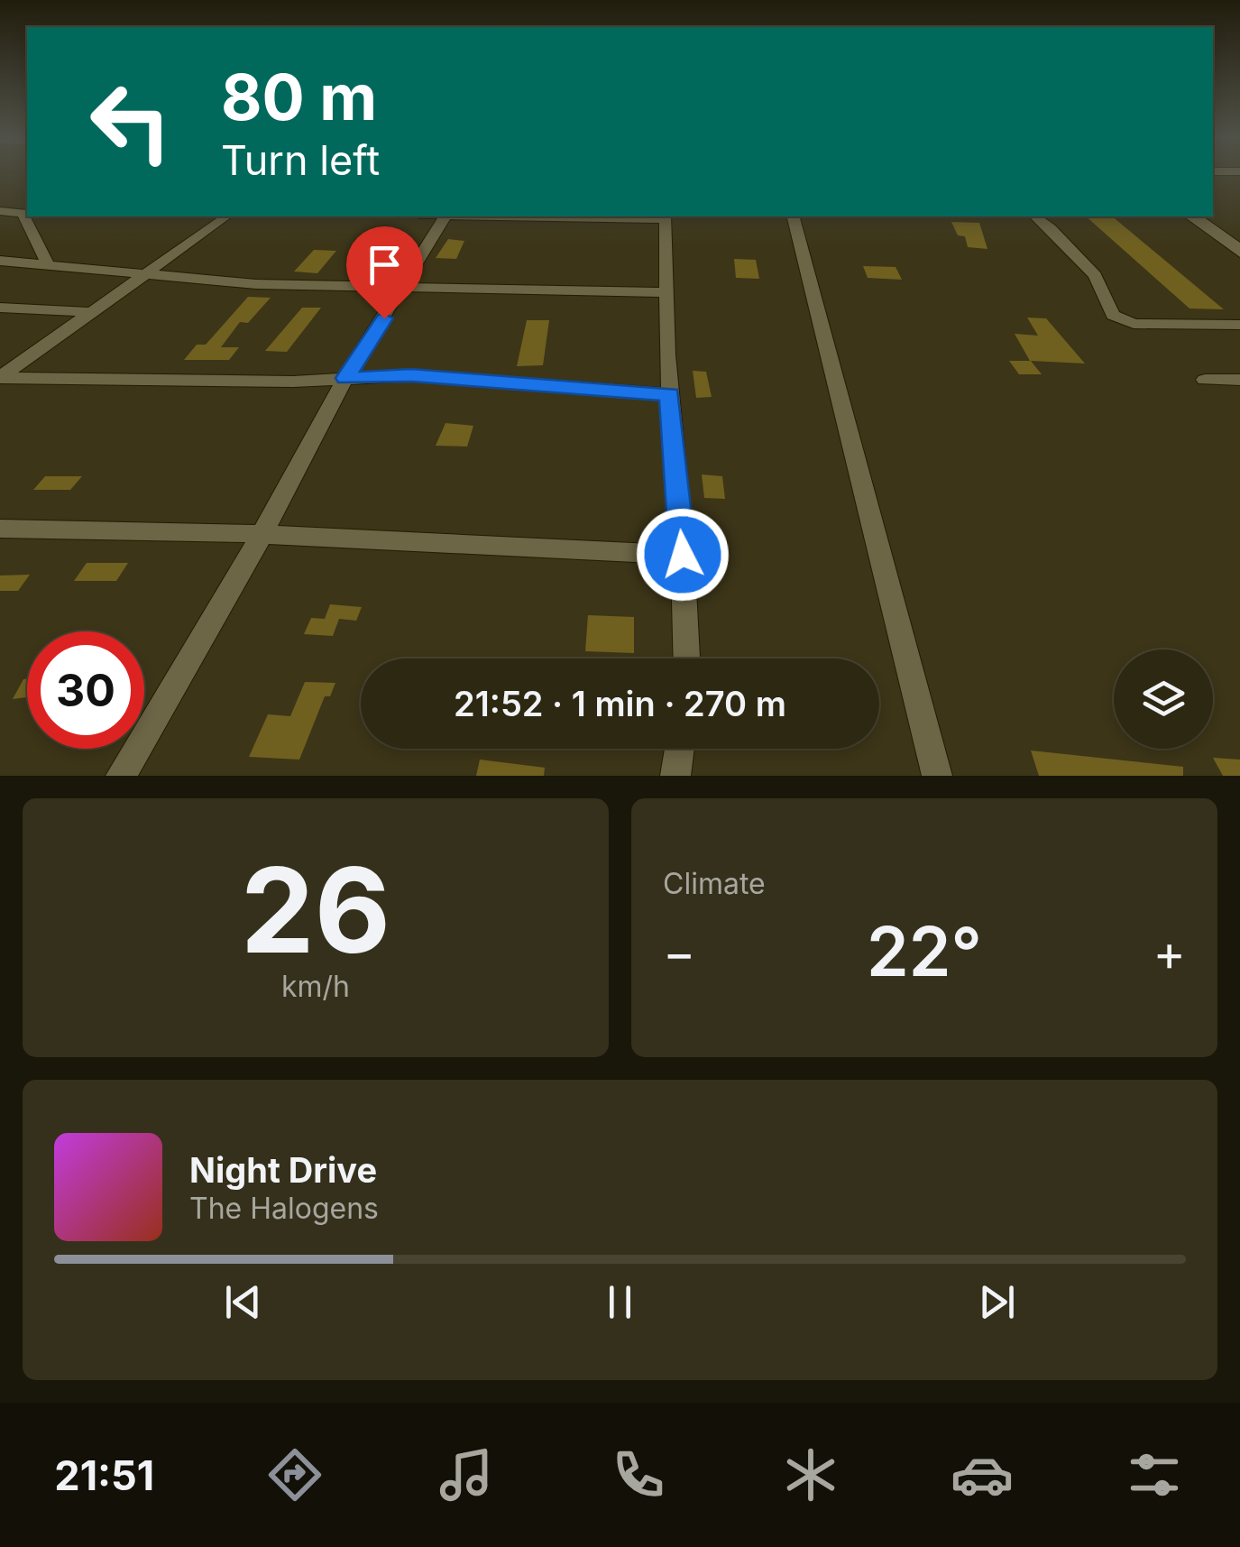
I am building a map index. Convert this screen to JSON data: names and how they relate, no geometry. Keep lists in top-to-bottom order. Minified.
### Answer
{"page":{"turn":["80 m","Turn left"],"limit":"30","trip":"21:52 · 1 min · 270 m","tile":[["26","km/h"],"Climate"],"heat":["−","22°","+"],"song":["Night Drive","The Halogens"],"tabs":"21:51"}}
